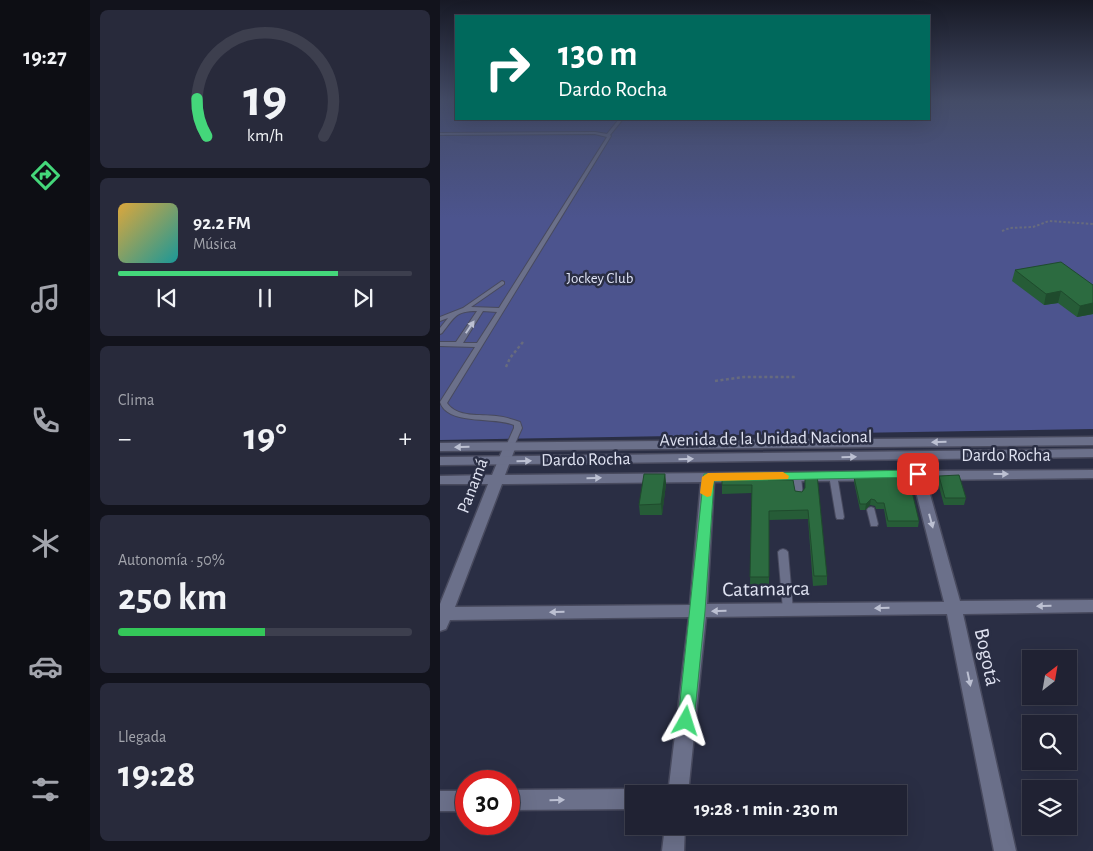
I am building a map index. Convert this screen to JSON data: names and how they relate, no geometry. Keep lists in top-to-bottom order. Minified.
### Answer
{"streets":{"street":["Avenida de la Unidad Nacional","Dardo Rocha","Panamá","Catamarca","Bogotá"]},"crossings":[["Avenida de la Unidad Nacional","Panamá"],["Dardo Rocha","Panamá"],["Dardo Rocha","Bogotá"],["Panamá","Catamarca"],["Catamarca","Bogotá"]],"one_way":["Dardo Rocha","Catamarca","Bogotá"],"parks":["Jockey Club"],"north":"top right","page":{"tabs":"19:27","turn":["130 m","Dardo Rocha"],"song":["92.2 FM","Música"],"tile":["Clima",["Autonomía · 50%","250 km"],["Llegada","19:28"]],"heat":["−","19°","+"],"limit":"30","trip":"19:28 · 1 min · 230 m","gauge":["19","km/h"]}}
